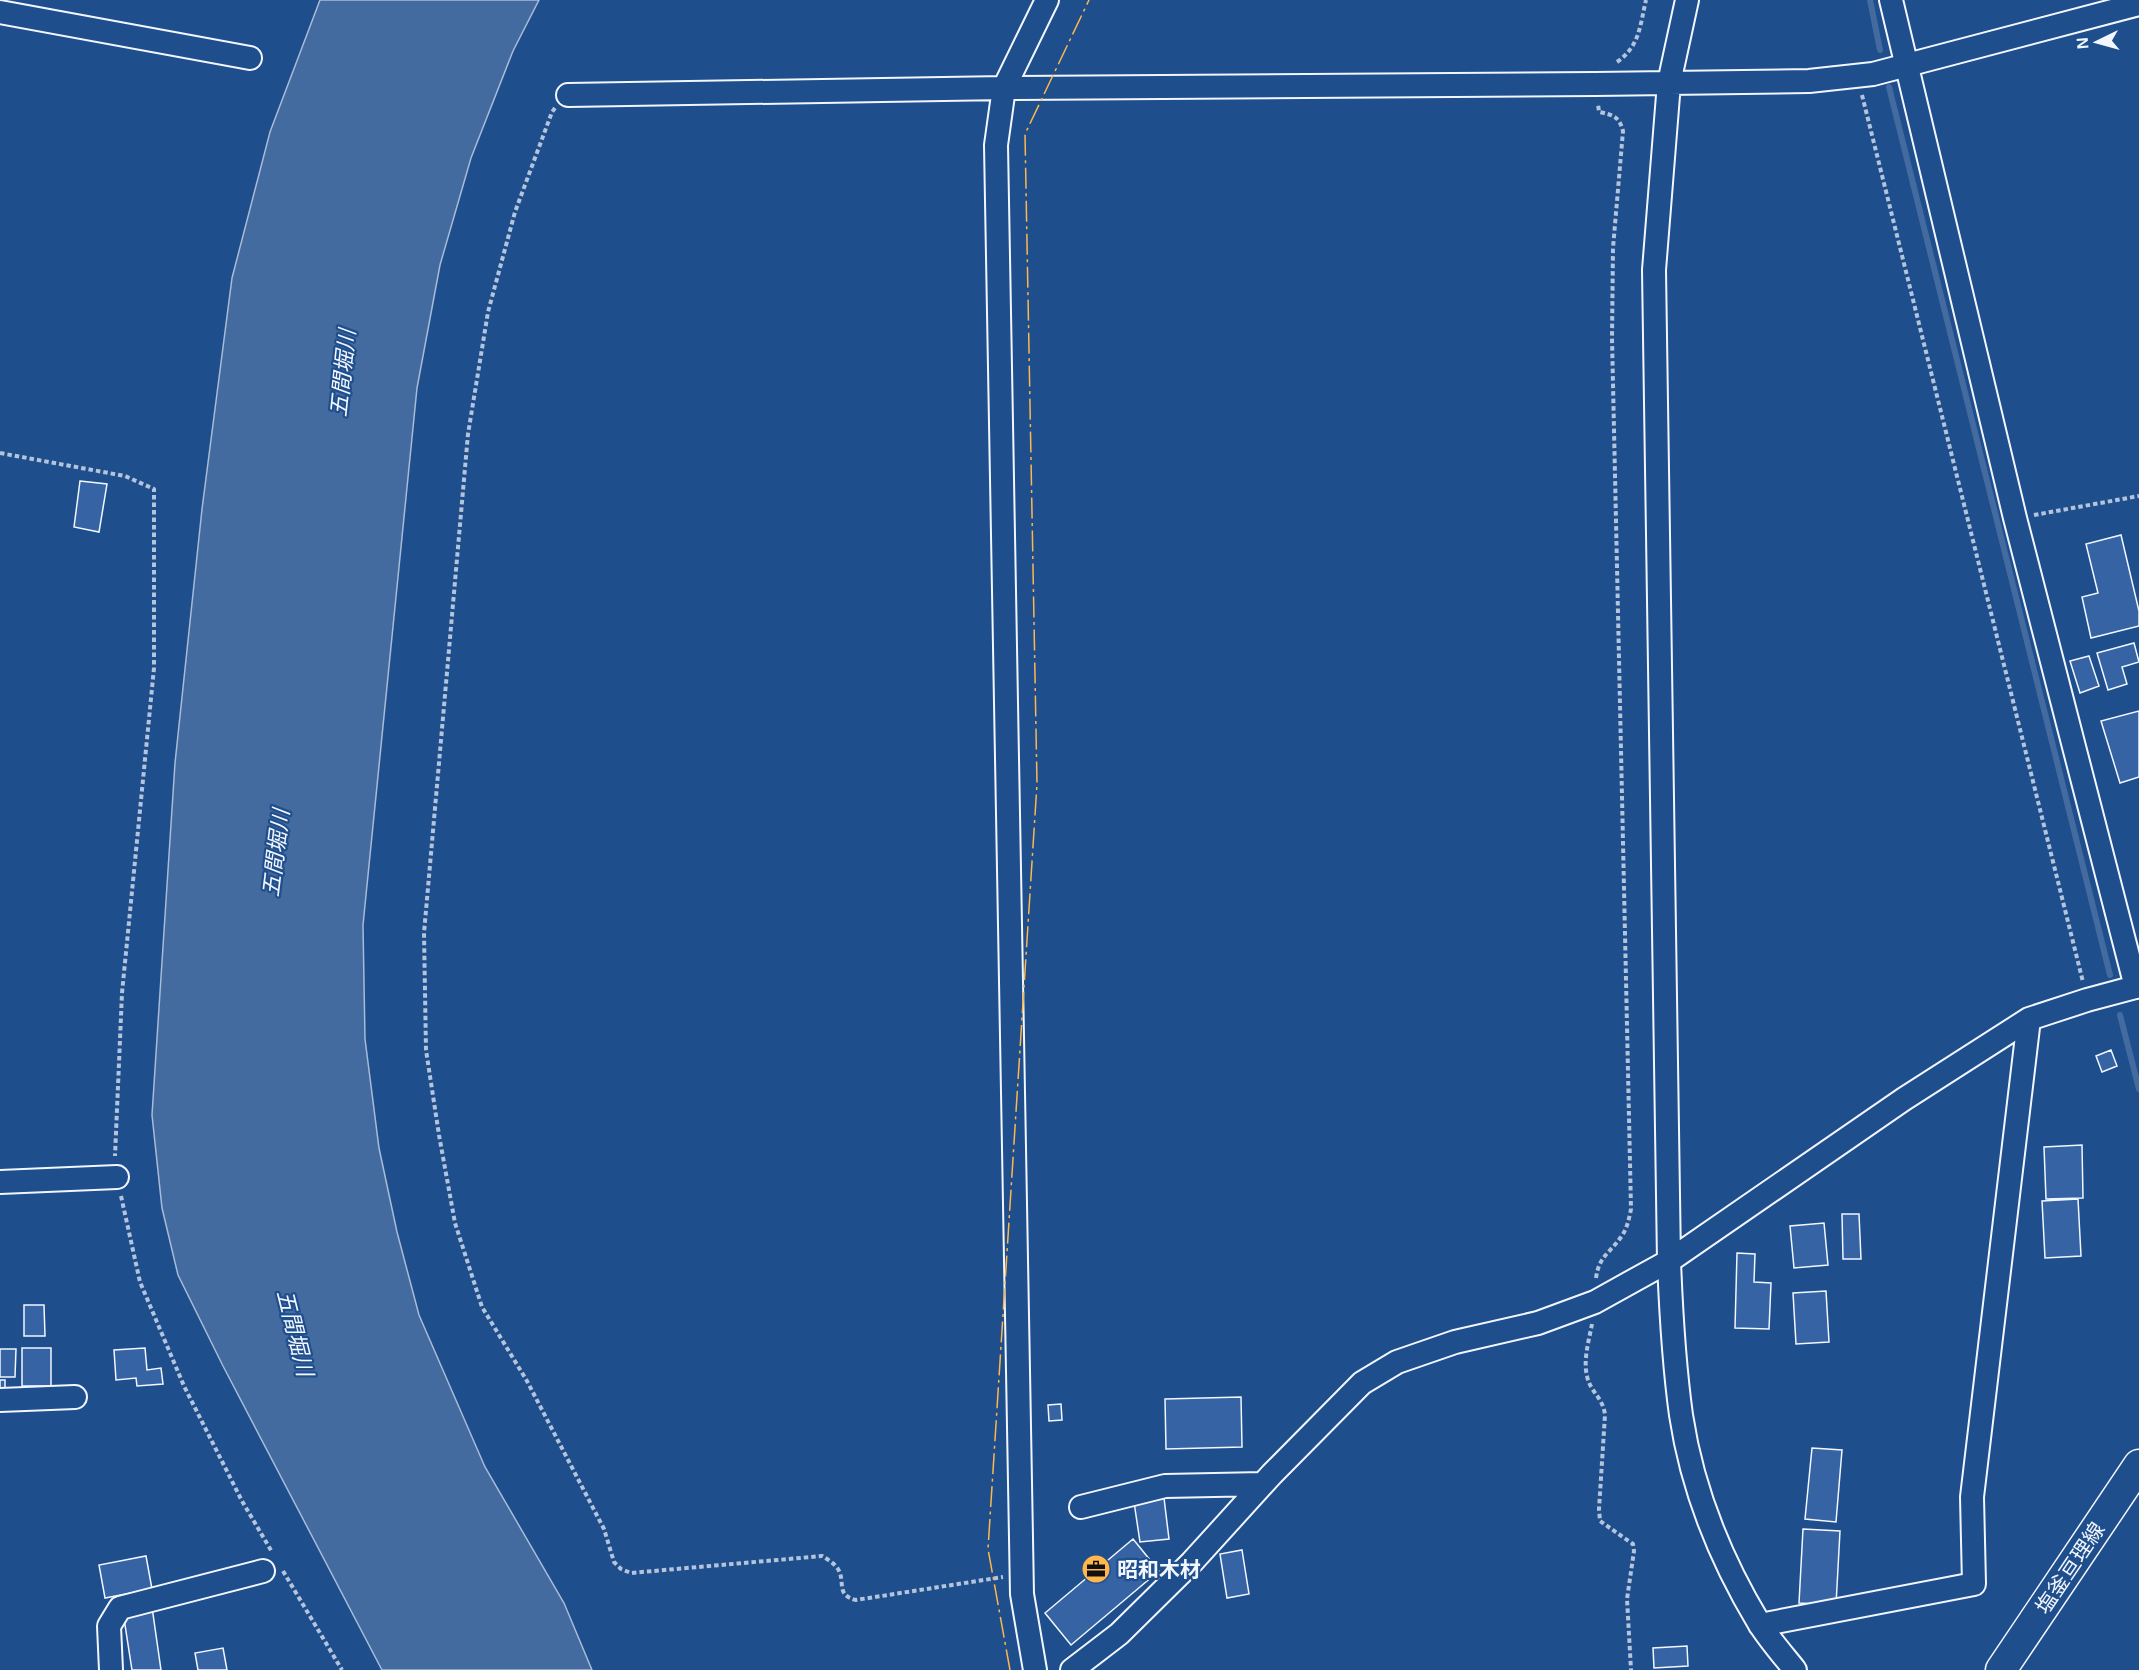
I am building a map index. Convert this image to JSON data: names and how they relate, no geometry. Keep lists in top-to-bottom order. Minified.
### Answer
{"streets":{"main road":["塩釜亘理線"]},"water":["五間堀川"],"places":{"office":["昭和木材"]},"north":"left"}
